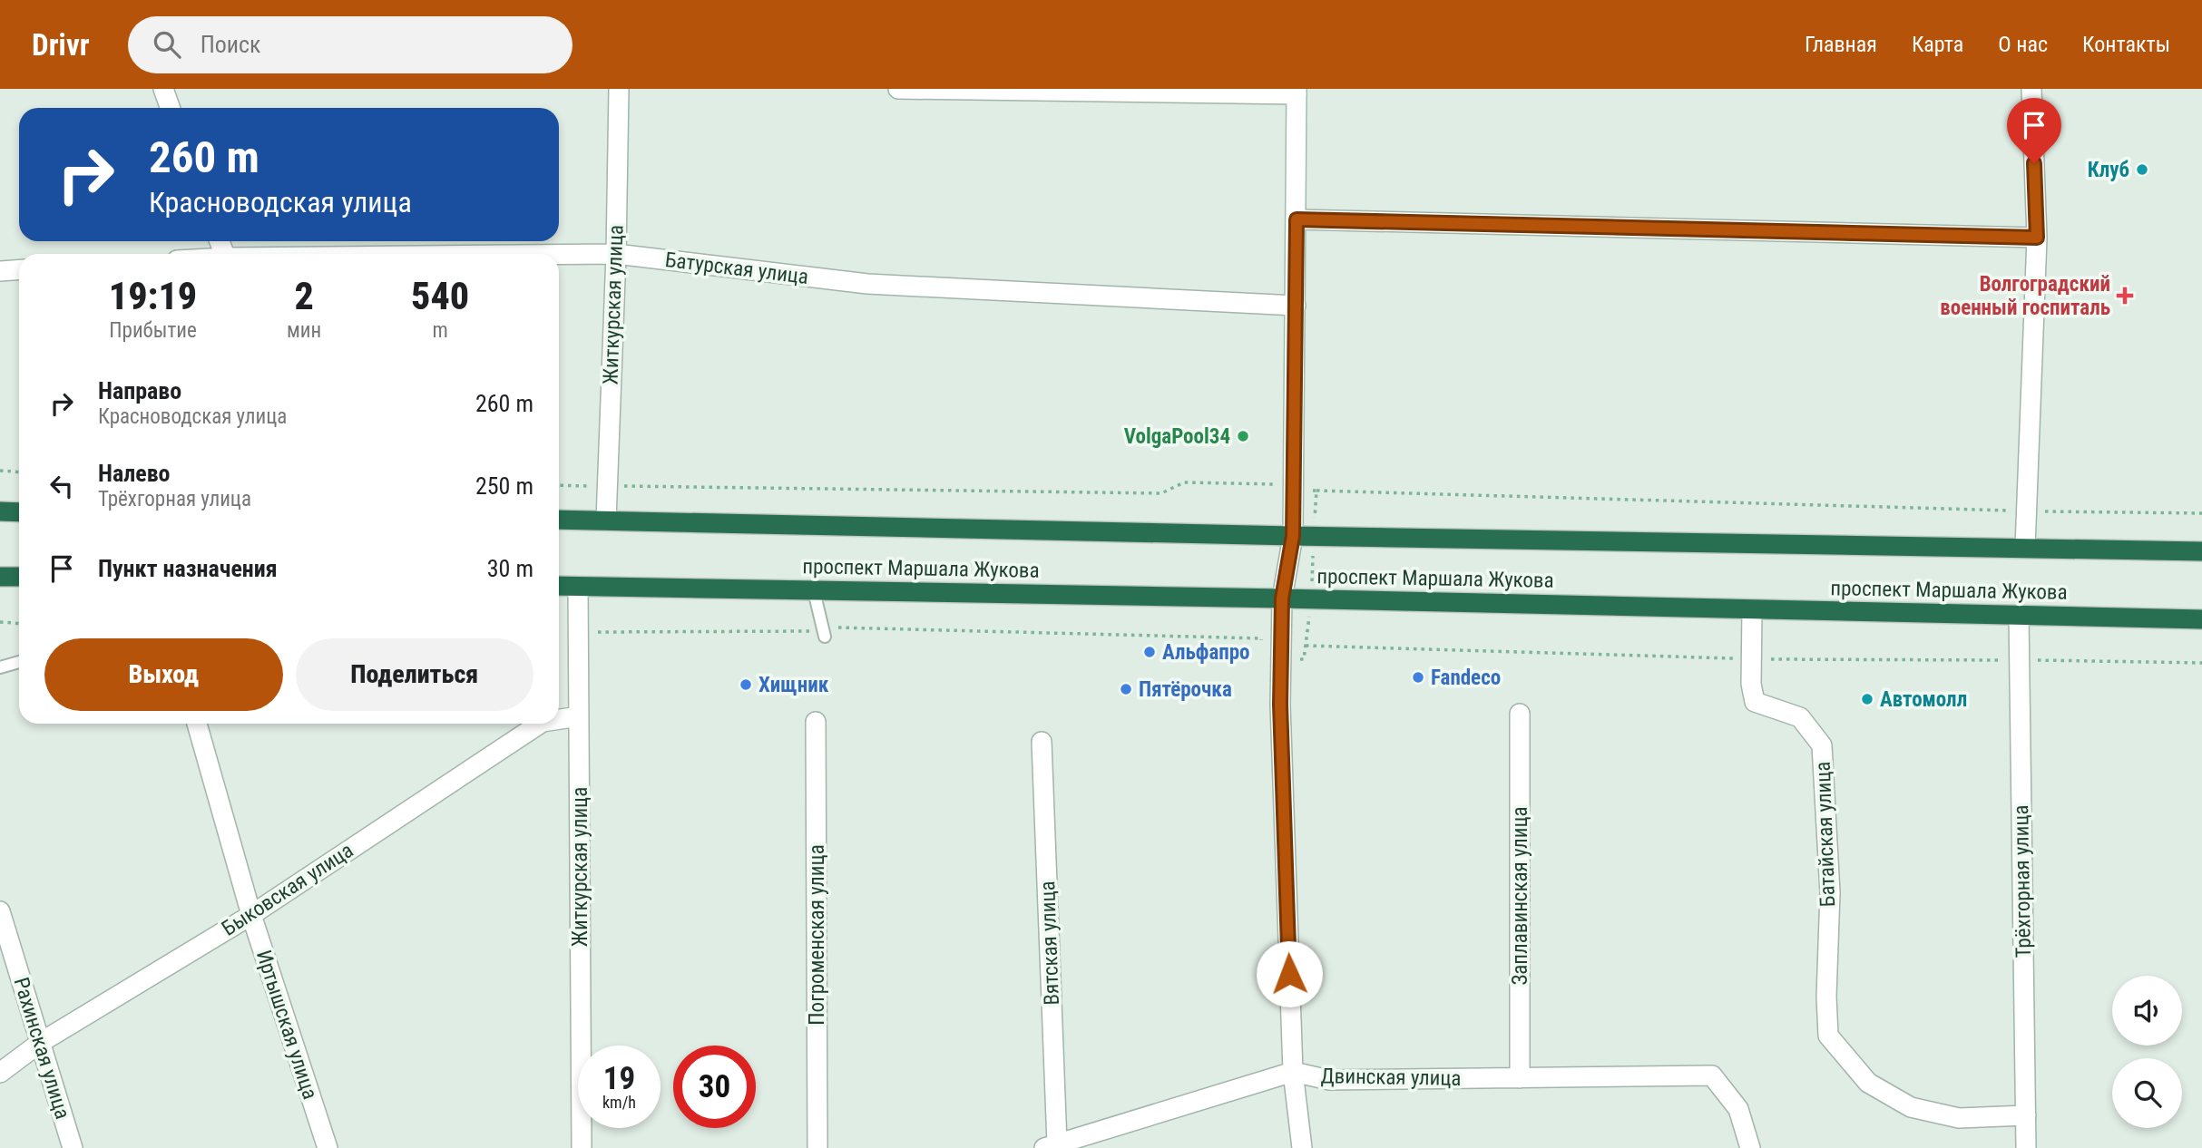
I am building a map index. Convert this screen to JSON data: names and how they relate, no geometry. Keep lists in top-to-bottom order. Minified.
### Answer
{"streets":{"highway":["проспект Маршала Жукова"],"street":["Батурская улица","Житкурская улица","Батайская улица","Трёхгорная улица","Быковская улица","Заплавинская улица","Погроменская улица","Вятская улица","Иртышская улица","Рахинская улица","Двинская улица"]},"crossings":[["Батурская улица","Житкурская улица"],["Житкурская улица","проспект Маршала Жукова"],["Житкурская улица","Быковская улица"],["проспект Маршала Жукова","Батайская улица"],["проспект Маршала Жукова","Трёхгорная улица"],["Батайская улица","Трёхгорная улица"],["Быковская улица","Иртышская улица"],["Быковская улица","Рахинская улица"],["Заплавинская улица","Двинская улица"],["Вятская улица","Двинская улица"]],"places":{"other":["Клуб","VolgaPool34","Альфапро","Fandeco","Хищник","Пятёрочка","Автомолл"],"health":["Волгоградский военный госпиталь"]},"page":{"header":"Drivr","search":"Поиск","nav":["Главная","Карта","О нас","Контакты"],"turn":["260 m","Красноводская улица"],"eta":["19:19","Прибытие","2","мин","540","m"],"list":[{"name":"Направо","note":"Красноводская улица","value":"260 m"},{"name":"Налево","note":"Трёхгорная улица","value":"250 m"},{"name":"Пункт назначения","value":"30 m"}],"buttons":["Выход","Поделиться"],"speed":"19 km/h","limit":"30"}}
